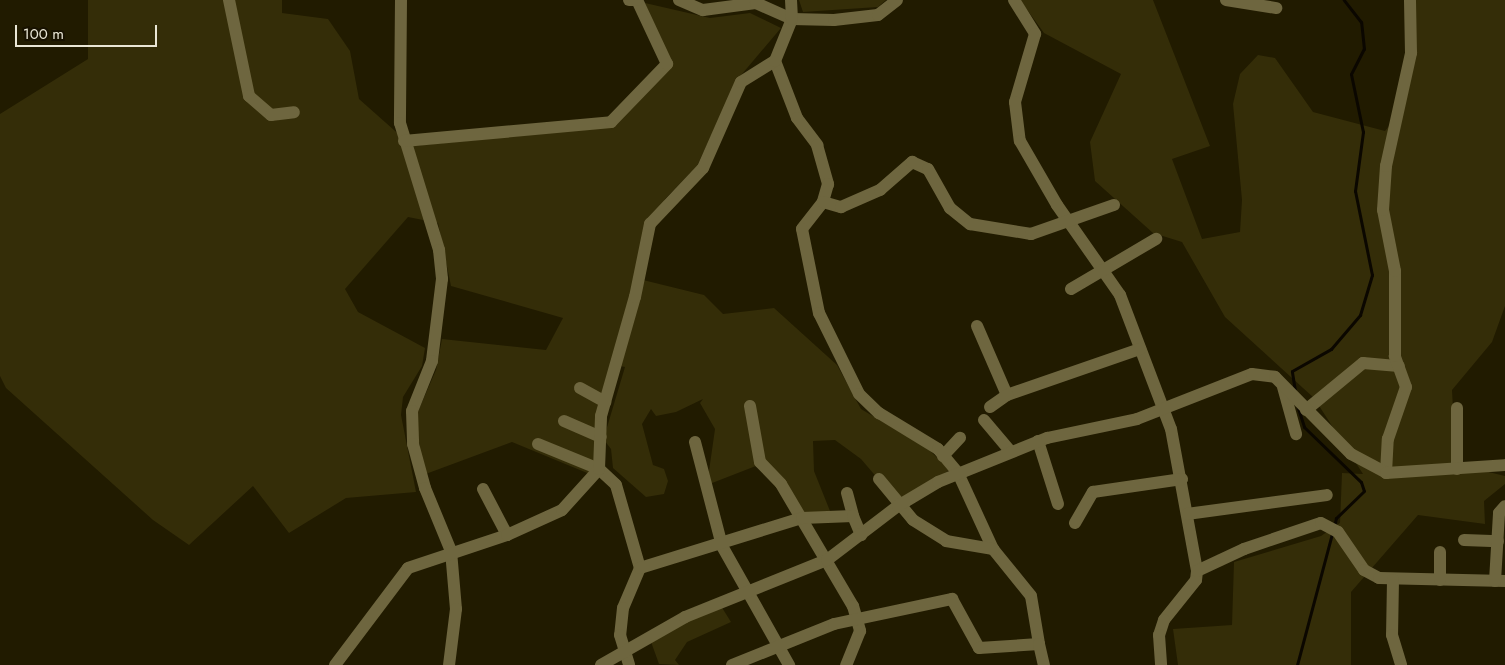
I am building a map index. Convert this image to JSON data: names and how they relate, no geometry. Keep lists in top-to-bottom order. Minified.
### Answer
{"scale_bar":"100 m"}
